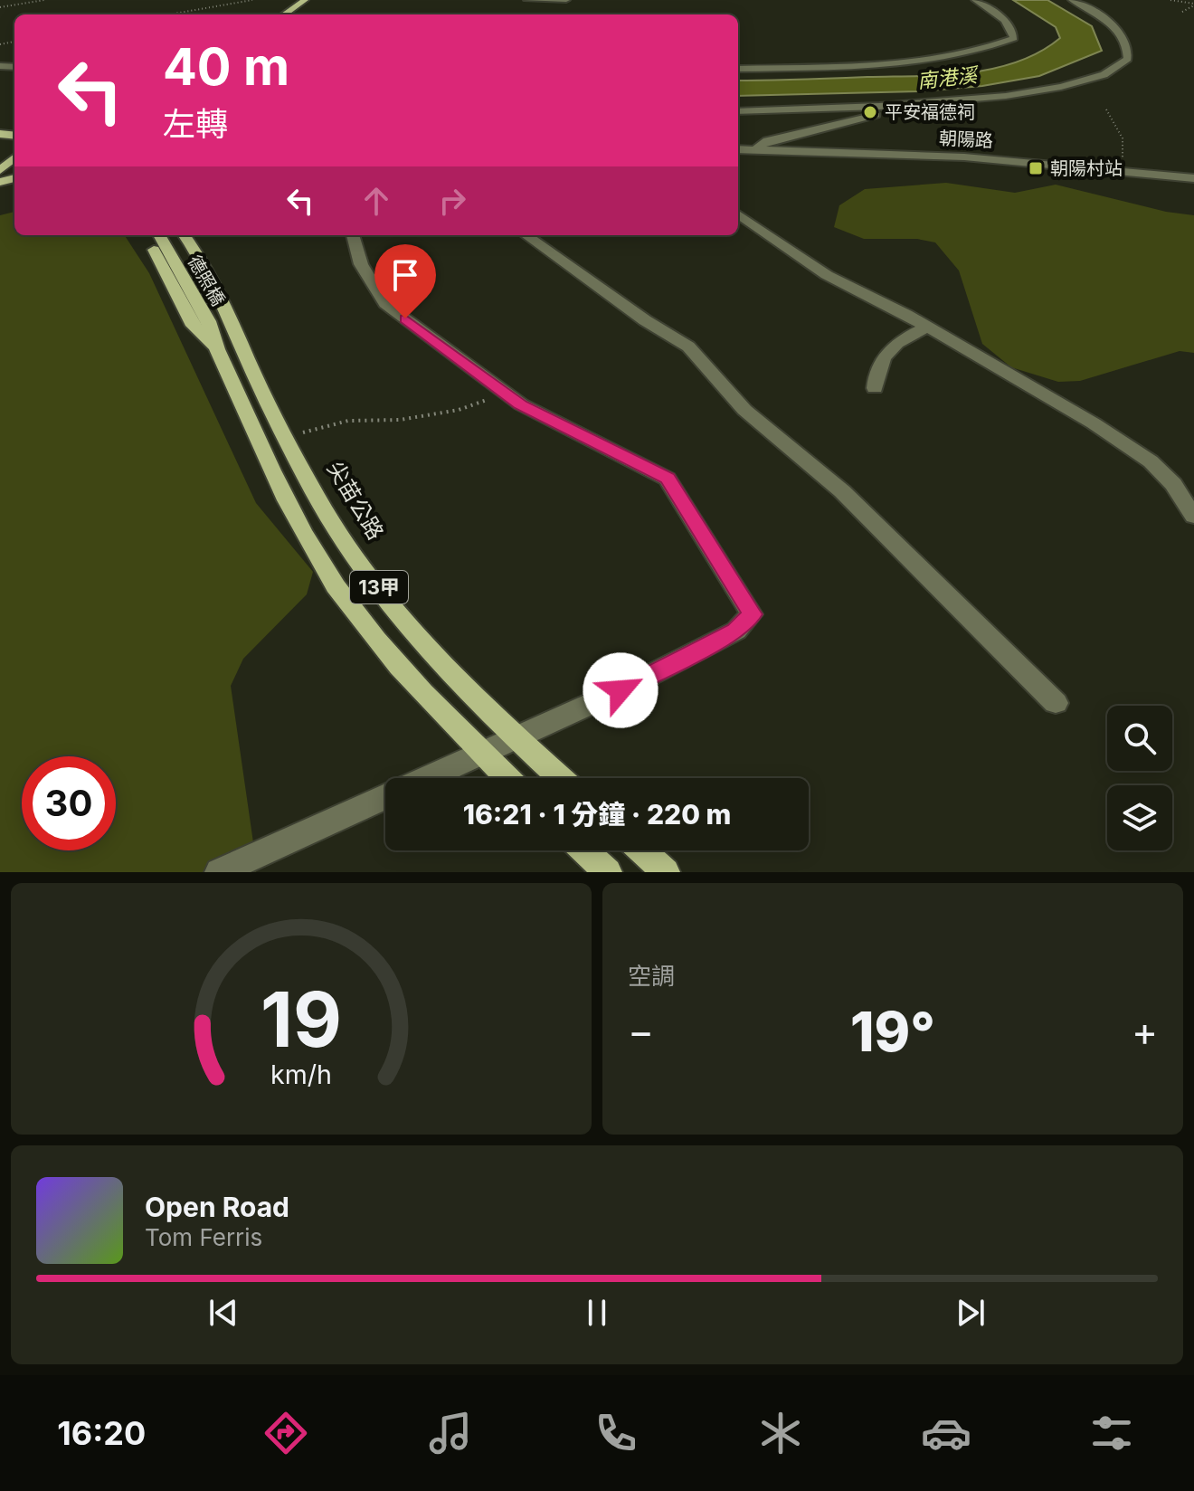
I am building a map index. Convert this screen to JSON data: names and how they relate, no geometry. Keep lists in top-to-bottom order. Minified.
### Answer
{"streets":{"main road":["德照橋","尖苗公路","13甲"],"street":["朝陽路"]},"crossings":[["德照橋","尖苗公路"],["德照橋","13甲"]],"water":["南港溪"],"places":{"other":["平安福德祠"],"transit":["朝陽村站"]},"page":{"turn":["40 m","左轉"],"limit":"30","trip":"16:21 · 1 分鐘 · 220 m","tile":"空調","heat":["−","19°","+"],"song":["Open Road","Tom Ferris"],"tabs":"16:20","gauge":["19","km/h"]}}
